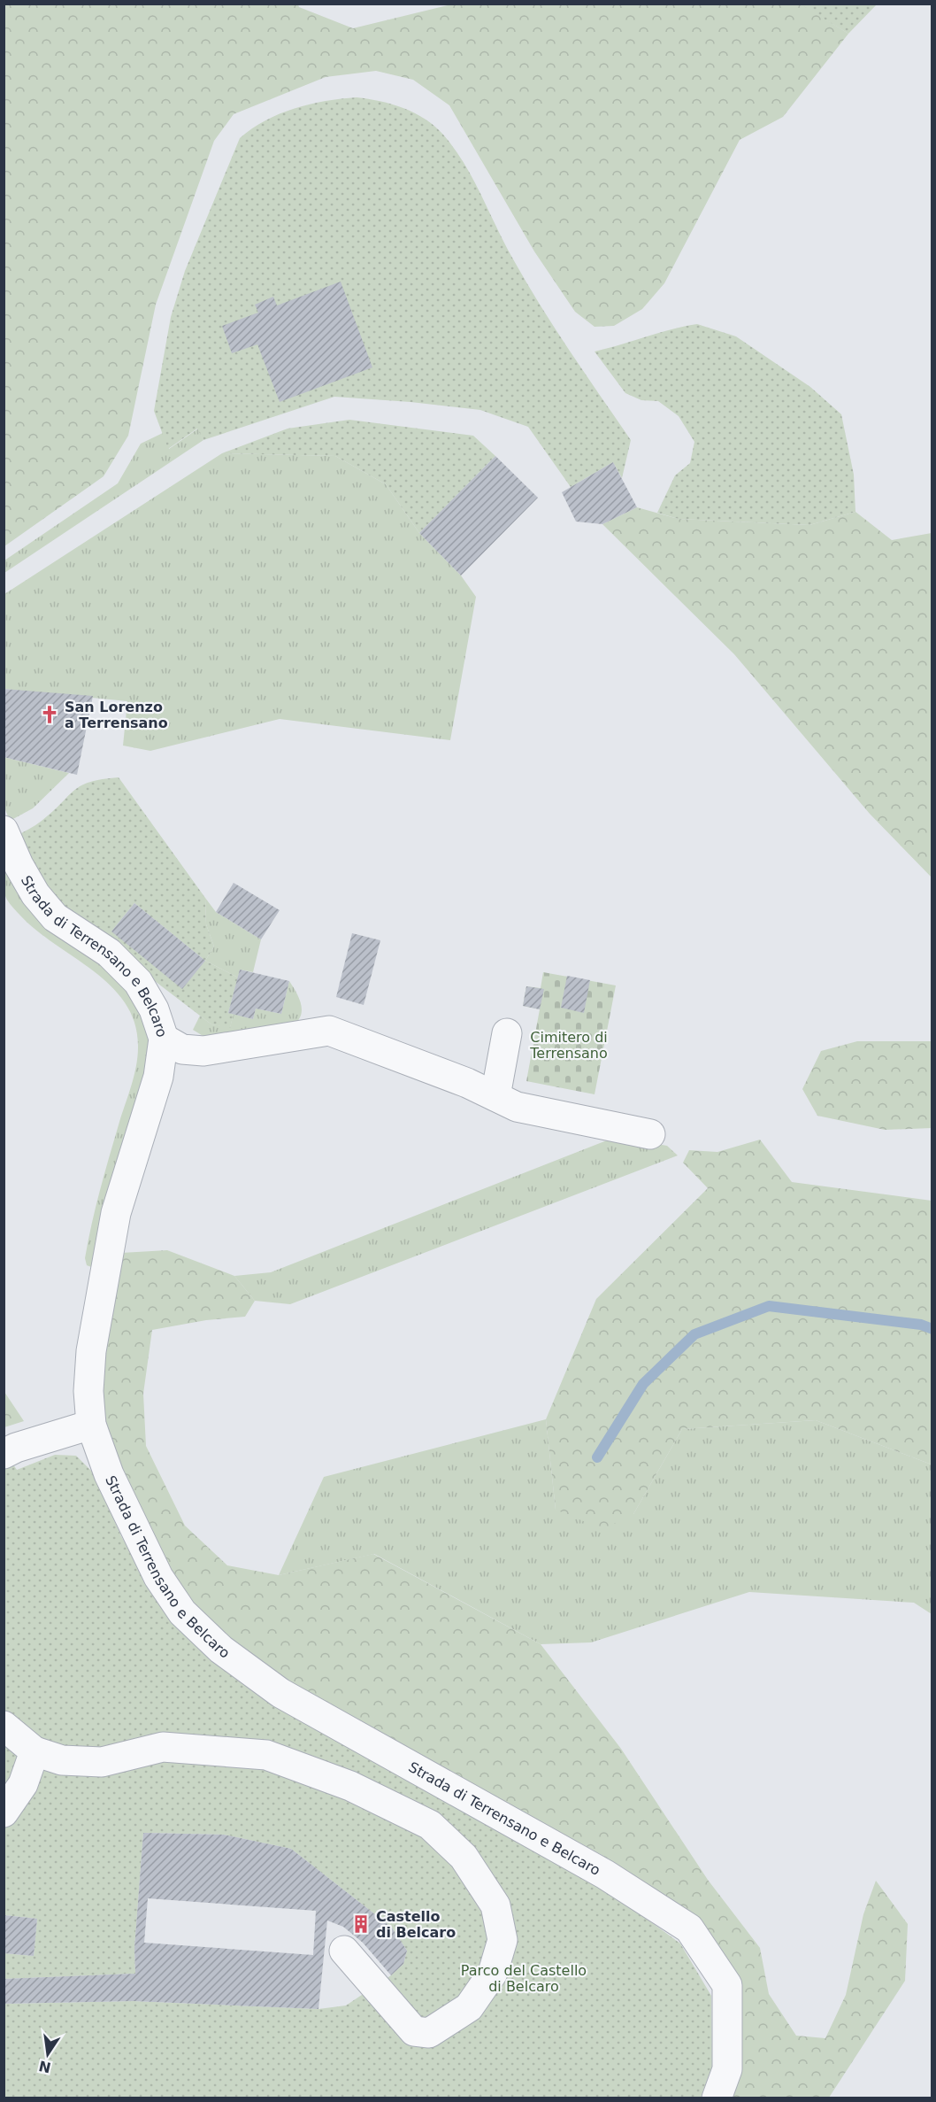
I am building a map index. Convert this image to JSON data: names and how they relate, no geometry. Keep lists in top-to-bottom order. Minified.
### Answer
{"streets":{"street":["Strada di Terrensano e Belcaro"]},"parks":["Cimitero di Terrensano","Parco del Castello di Belcaro"],"places":{"church":["San Lorenzo a Terrensano"],"building":["Castello di Belcaro"]},"north":"bottom"}
